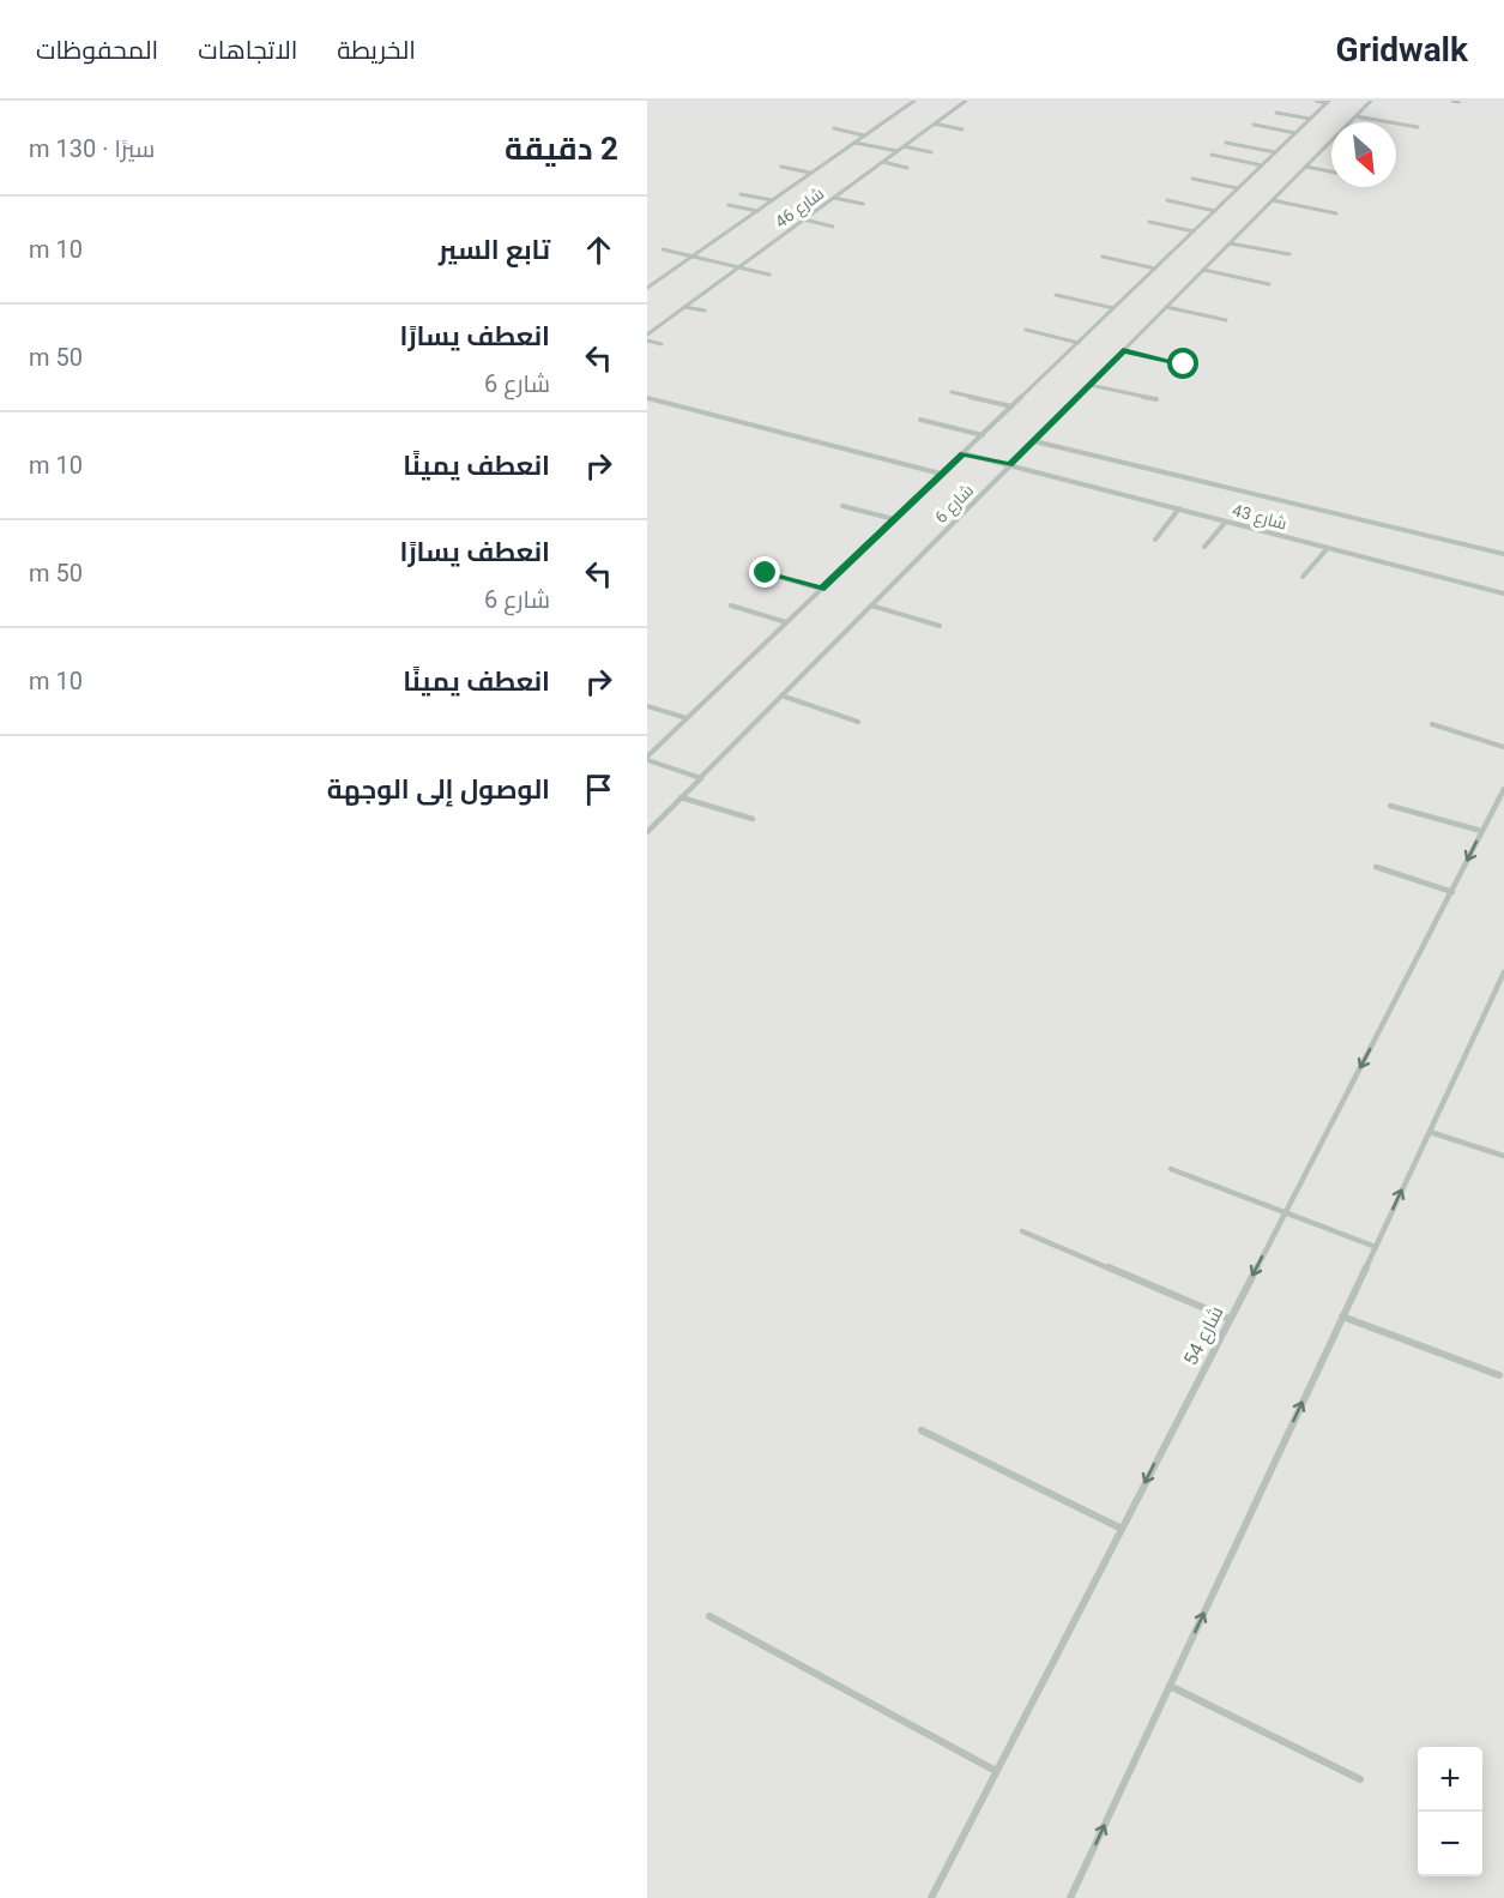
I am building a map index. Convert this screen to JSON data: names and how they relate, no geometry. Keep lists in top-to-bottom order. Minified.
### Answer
{"streets":{"lane":["شارع 46","شارع 6","شارع 43","شارع 54"]},"crossings":[["شارع 6","شارع 43"]],"one_way":["شارع 54"],"north":"bottom right","page":{"header":"Gridwalk","nav":["الخريطة","الاتجاهات","المحفوظات"],"heading":["2 دقيقة","سيرًا · 130 m"],"list":[["تابع السير","10 m"],["انعطف يسارًا","شارع 6","50 m"],["انعطف يمينًا","10 m"],["انعطف يسارًا","شارع 6","50 m"],["انعطف يمينًا","10 m"],"الوصول إلى الوجهة"],"map_buttons":["+","−"]}}
